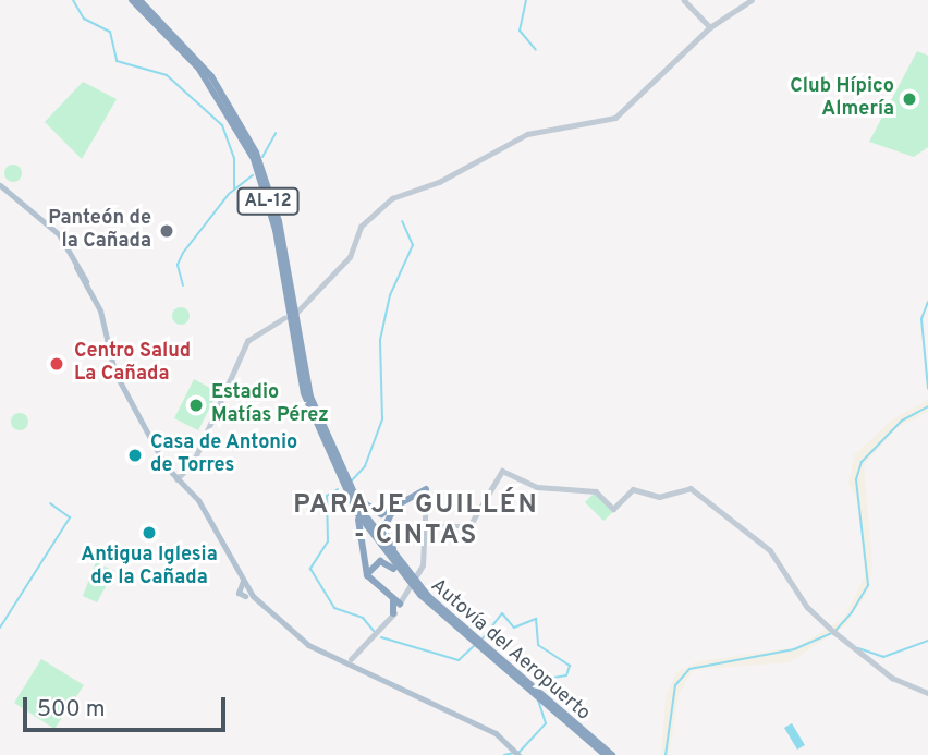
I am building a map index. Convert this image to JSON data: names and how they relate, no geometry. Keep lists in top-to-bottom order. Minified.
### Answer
{"streets":{"highway":["AL-12","Autovía del Aeropuerto"]},"districts":["PARAJE GUILLÉN - CINTAS"],"places":["Club Hípico Almería","Panteón de la Cañada","Centro Salud La Cañada","Estadio Matías Pérez","Casa de Antonio de Torres","Antigua Iglesia de la Cañada"],"scale_bar":"500 m"}
